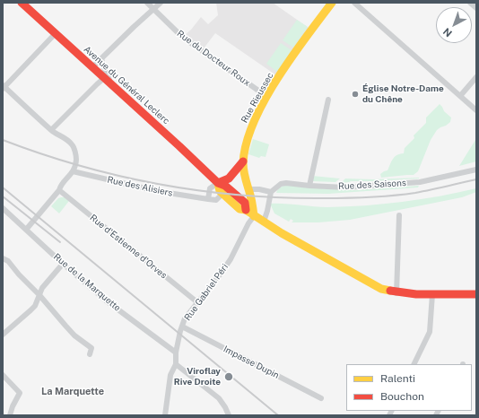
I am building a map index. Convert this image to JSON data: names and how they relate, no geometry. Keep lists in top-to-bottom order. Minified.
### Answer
{"streets":{"main road":["Avenue du Général Leclerc","Rue Rieussec"],"street":["Rue du Docteur Roux","Rue des Saisons","Rue des Alisiers","Rue d'Estienne d'Orves","Rue de la Marquette","Rue Gabriel Péri","Impasse Dupin"]},"crossings":[["Rue du Docteur Roux","Rue Rieussec"],["Avenue du Général Leclerc","Rue Rieussec"],["Avenue du Général Leclerc","Rue des Alisiers"],["Avenue du Général Leclerc","Rue Gabriel Péri"],["Rue Rieussec","Rue Gabriel Péri"],["Rue d'Estienne d'Orves","Rue Gabriel Péri"],["Rue de la Marquette","Rue Gabriel Péri"],["Rue Gabriel Péri","Impasse Dupin"]],"districts":["La Marquette"],"places":["Église Notre-Dame du Chêne","Viroflay Rive Droite"],"legend":["Ralenti","Bouchon"],"north":"bottom left"}
